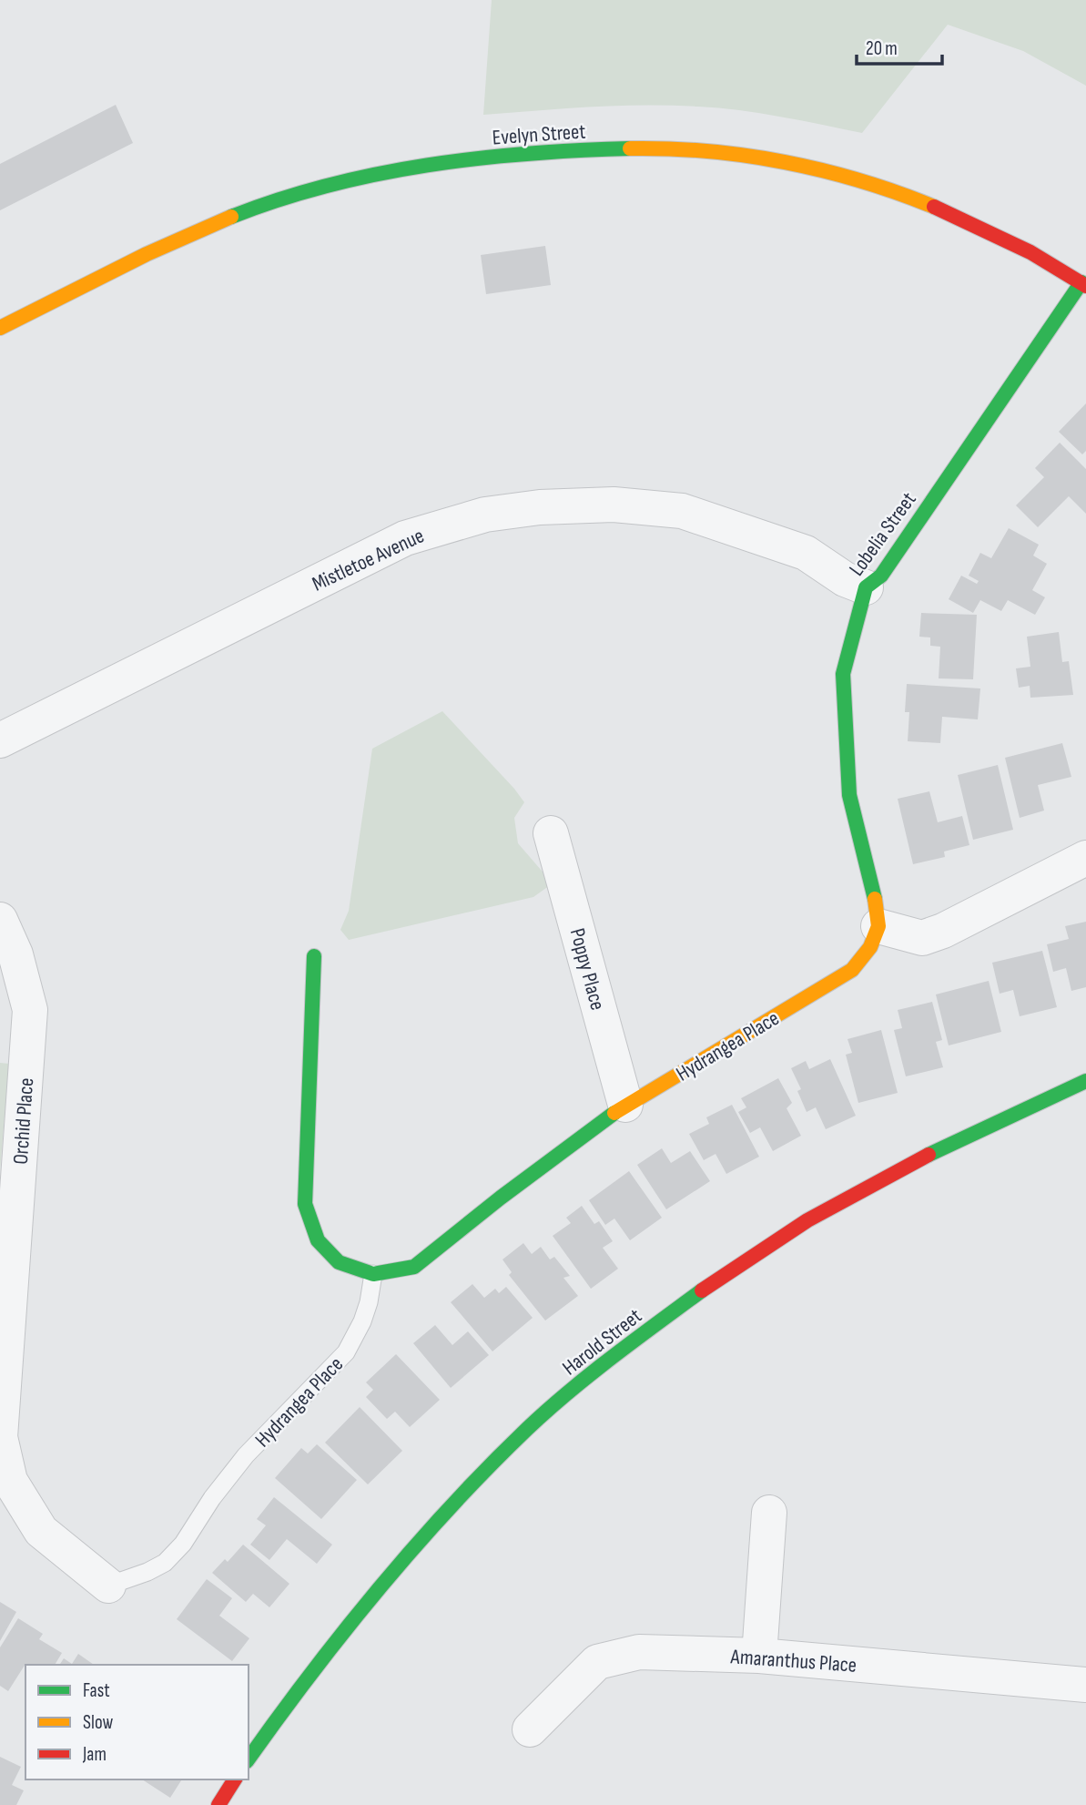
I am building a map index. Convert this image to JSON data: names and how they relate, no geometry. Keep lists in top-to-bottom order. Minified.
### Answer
{"streets":{"street":["Evelyn Street","Lobelia Street","Mistletoe Avenue","Poppy Place","Hydrangea Place","Orchid Place","Harold Street","Amaranthus Place"]},"crossings":[["Evelyn Street","Lobelia Street"],["Lobelia Street","Mistletoe Avenue"],["Lobelia Street","Hydrangea Place"],["Poppy Place","Hydrangea Place"],["Hydrangea Place","Orchid Place"]],"legend":["Fast","Slow","Jam"],"scale_bar":"20 m"}
